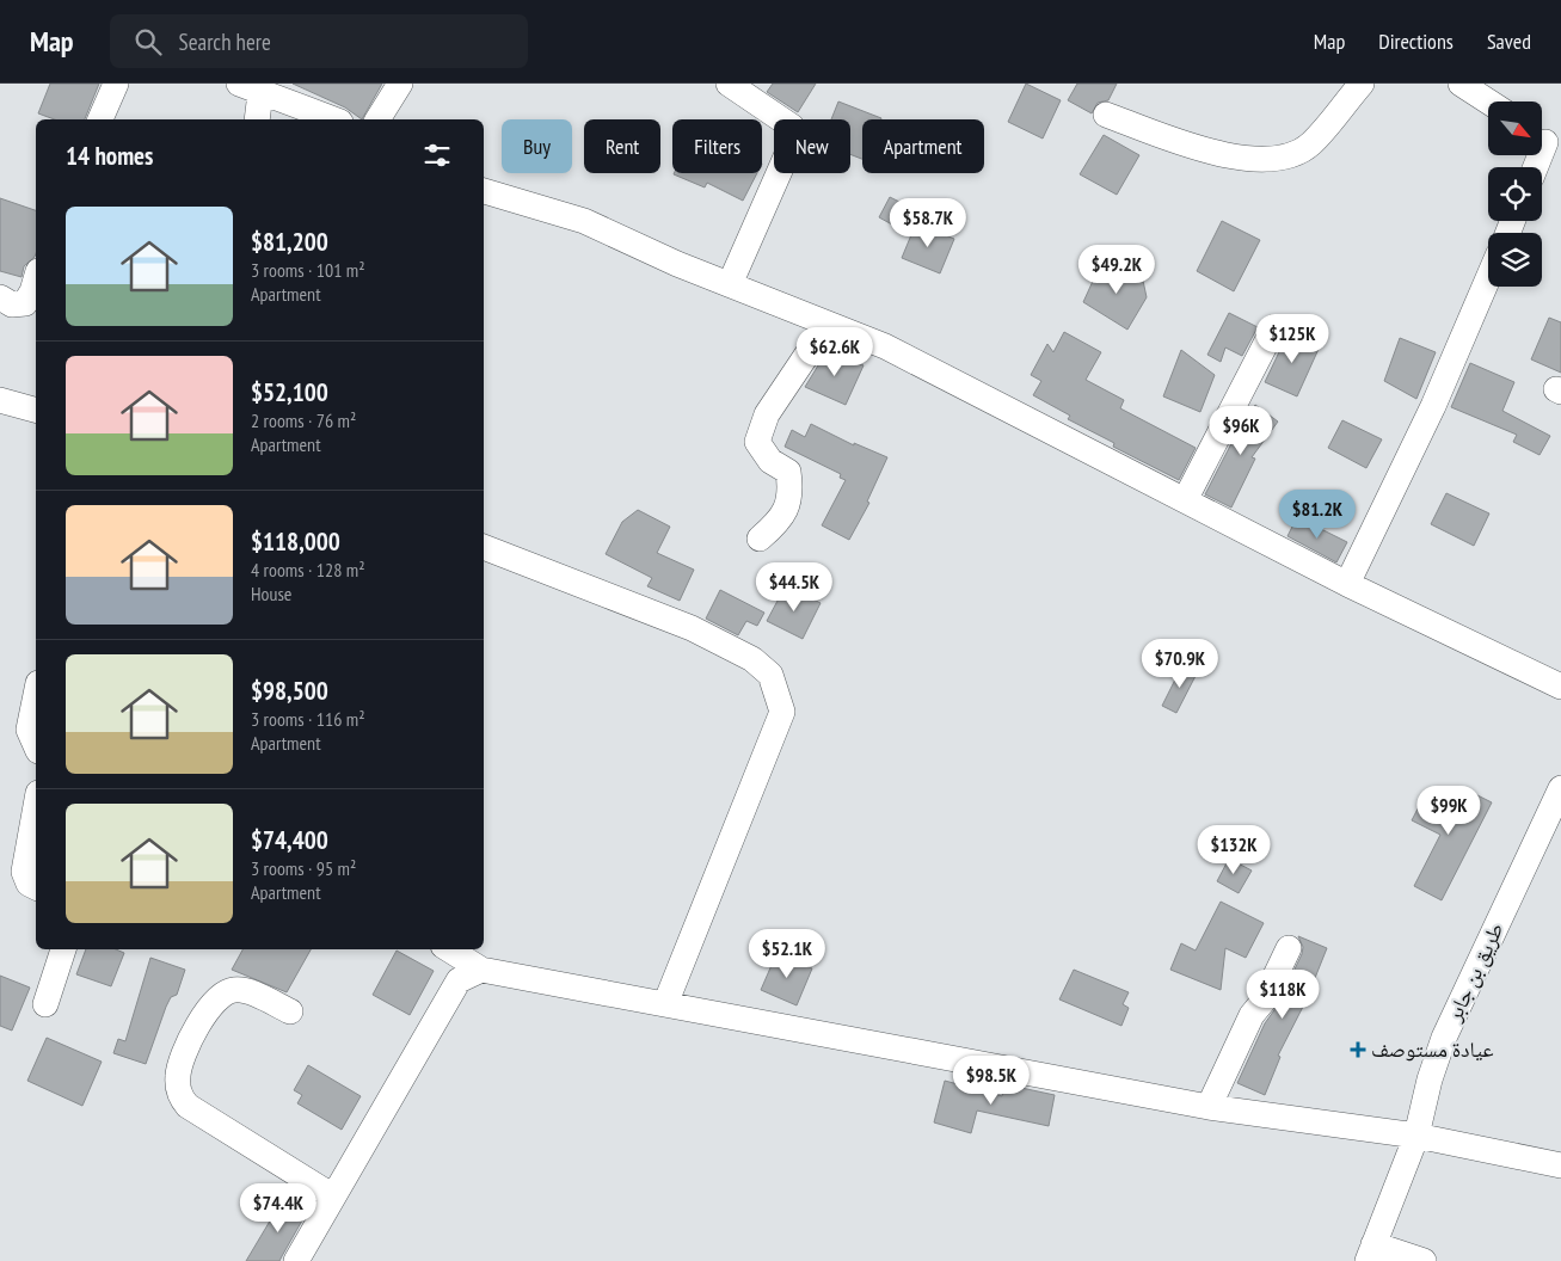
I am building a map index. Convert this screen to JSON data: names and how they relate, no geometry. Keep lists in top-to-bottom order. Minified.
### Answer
{"streets":{"street":["طريق بن جابر"]},"places":{"health":["عيادة مستوصف"]},"north":"bottom right","page":{"header":"Map","search":"Search here","nav":["Map","Directions","Saved"],"chip":["Buy","Rent","Filters","New","Apartment"],"heading":"14 homes","list":[{"name":"$81,200","note":"3 rooms · 101 m² · Apartment"},{"name":"$52,100","note":"2 rooms · 76 m² · Apartment"},{"name":"$118,000","note":"4 rooms · 128 m² · House"},{"name":"$98,500","note":"3 rooms · 116 m² · Apartment"},{"name":"$74,400","note":"3 rooms · 95 m² · Apartment"}],"price":["$58.7K","$49.2K","$125K","$62.6K","$96K","$81.2K","$44.5K","$70.9K","$99K","$132K","$52.1K","$118K","$98.5K","$74.4K"]}}
